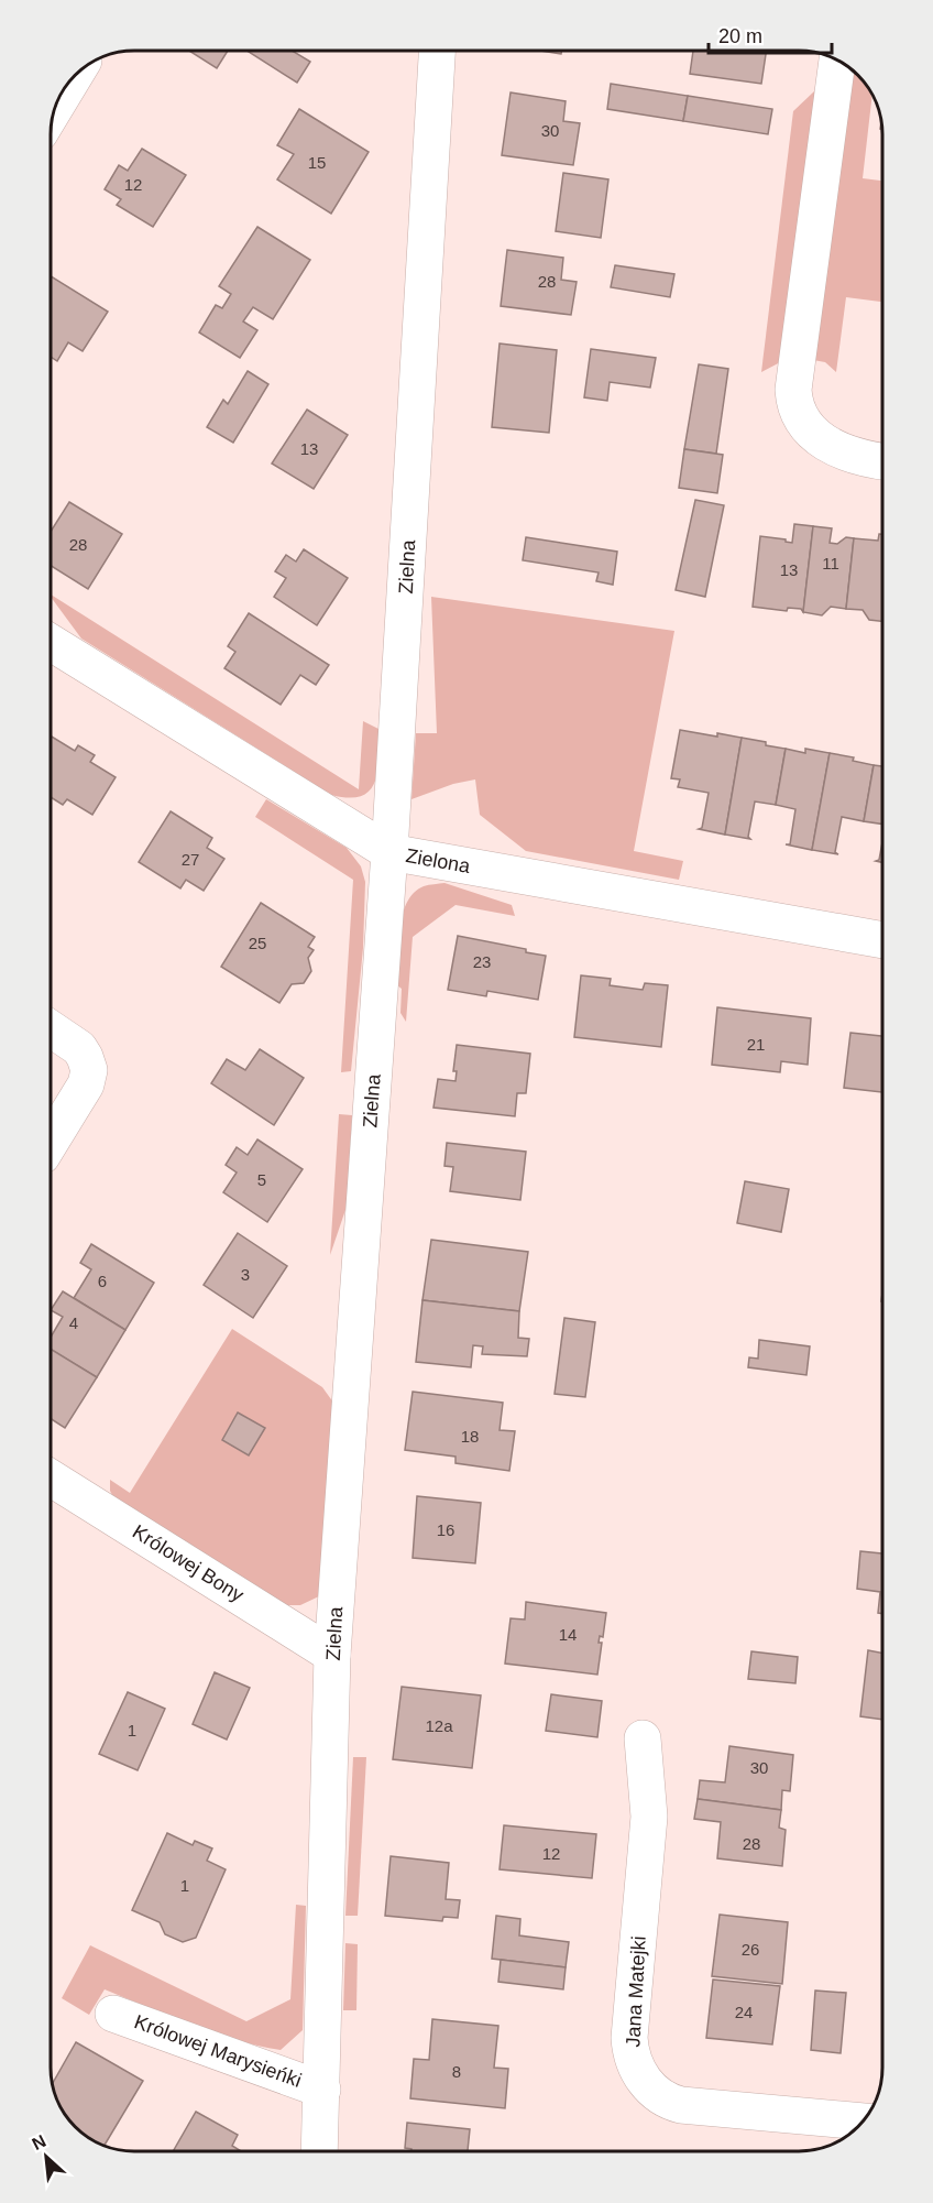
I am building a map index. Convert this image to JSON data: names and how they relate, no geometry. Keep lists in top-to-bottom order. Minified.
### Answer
{"streets":{"street":["Zielna","Zielona","Królowej Bony","Jana Matejki","Królowej Marysieńki"]},"crossings":[["Zielna","Zielona"],["Zielna","Królowej Bony"],["Zielna","Królowej Marysieńki"]],"house_numbers":["30","15","12","28","13","28","11","13","27","25","23","21","5","3","6","4","18","16","14","12a","1","30","28","12","1","26","24","8"],"scale_bar":"20 m","north":"top left"}
